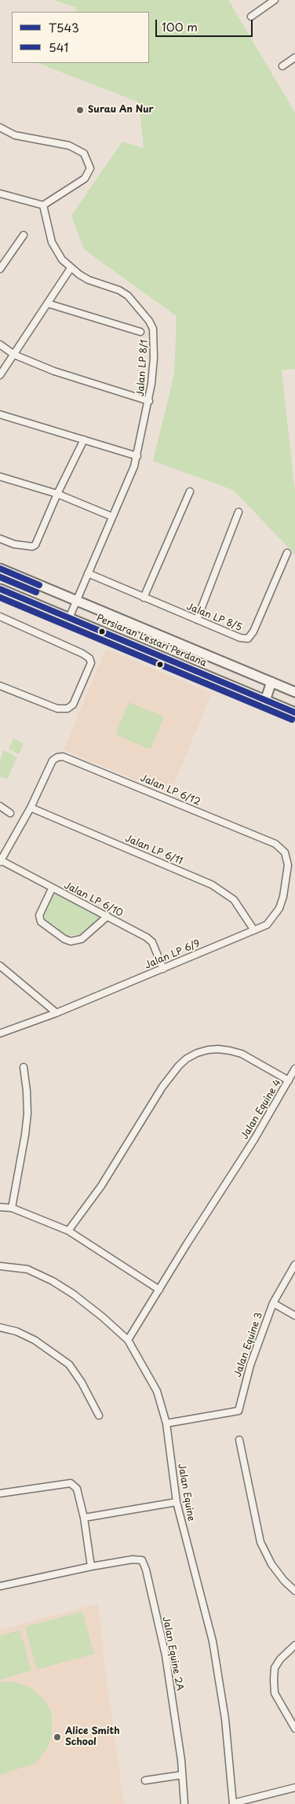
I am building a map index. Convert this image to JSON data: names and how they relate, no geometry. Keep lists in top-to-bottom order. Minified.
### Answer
{"streets":{"main road":["Persiaran Lestari Perdana"],"street":["Jalan LP 8/1","Jalan LP 8/5","Jalan LP 6/12","Jalan LP 6/11","Jalan LP 6/10","Jalan LP 6/9","Jalan Equine 4","Jalan Equine 3","Jalan Equine","Jalan Equine 2A"]},"crossings":[["Jalan LP 8/1","Jalan LP 8/5"],["Jalan LP 8/1","Persiaran Lestari Perdana"],["Jalan LP 6/12","Jalan LP 6/11"],["Jalan LP 6/12","Jalan LP 6/9"],["Jalan LP 6/11","Jalan LP 6/9"],["Jalan LP 6/10","Jalan LP 6/9"],["Jalan Equine 4","Jalan Equine"],["Jalan Equine 3","Jalan Equine"]],"places":["Surau An Nur","Alice Smith School"],"lines":["transit line T543","transit line 541"],"legend":["T543","541"],"scale_bar":"100 m"}
